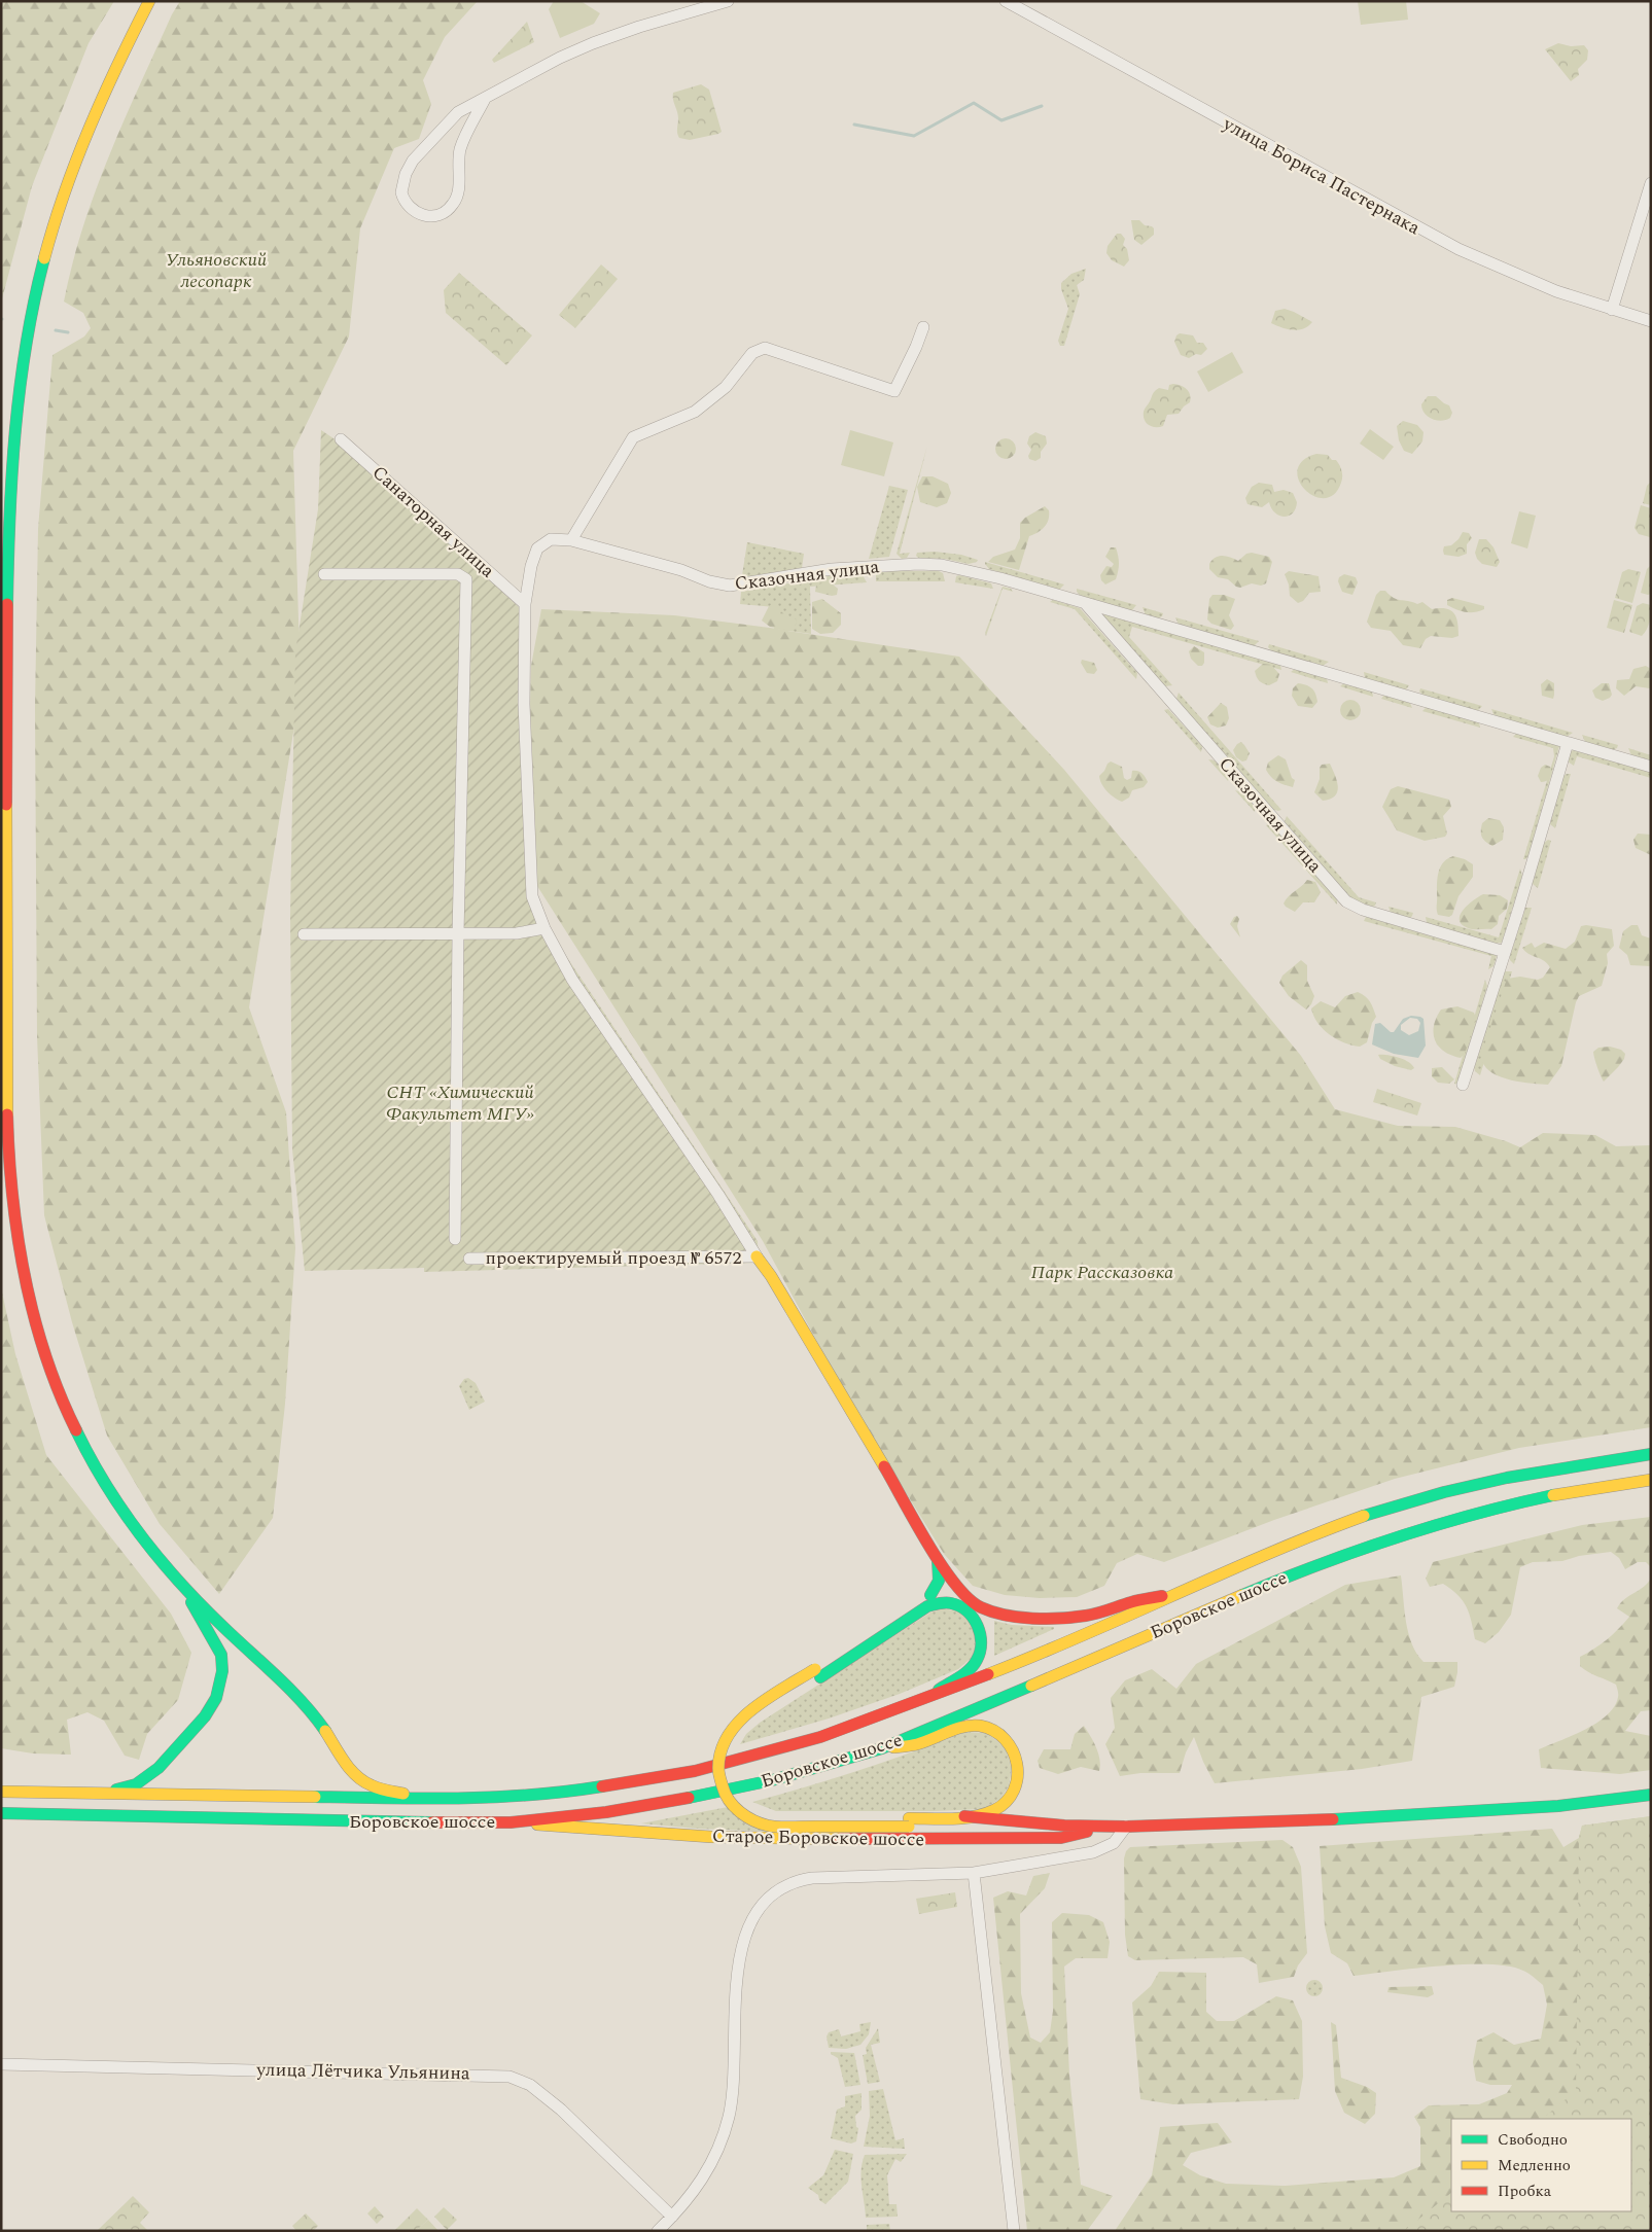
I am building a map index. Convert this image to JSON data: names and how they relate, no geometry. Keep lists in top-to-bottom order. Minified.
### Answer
{"streets":{"street":["улица Бориса Пастернака","Санаторная улица","Сказочная улица","проектируемый проезд № 6572","Боровское шоссе","Старое Боровское шоссе","улица Лётчика Ульянина"]},"crossings":[["Санаторная улица","Сказочная улица"],["Сказочная улица","проектируемый проезд № 6572"],["Боровское шоссе","Старое Боровское шоссе"]],"parks":["Ульяновский лесопарк","СНТ «Химический Факультет МГУ»","Парк Рассказовка"],"legend":["Свободно","Медленно","Пробка"]}
